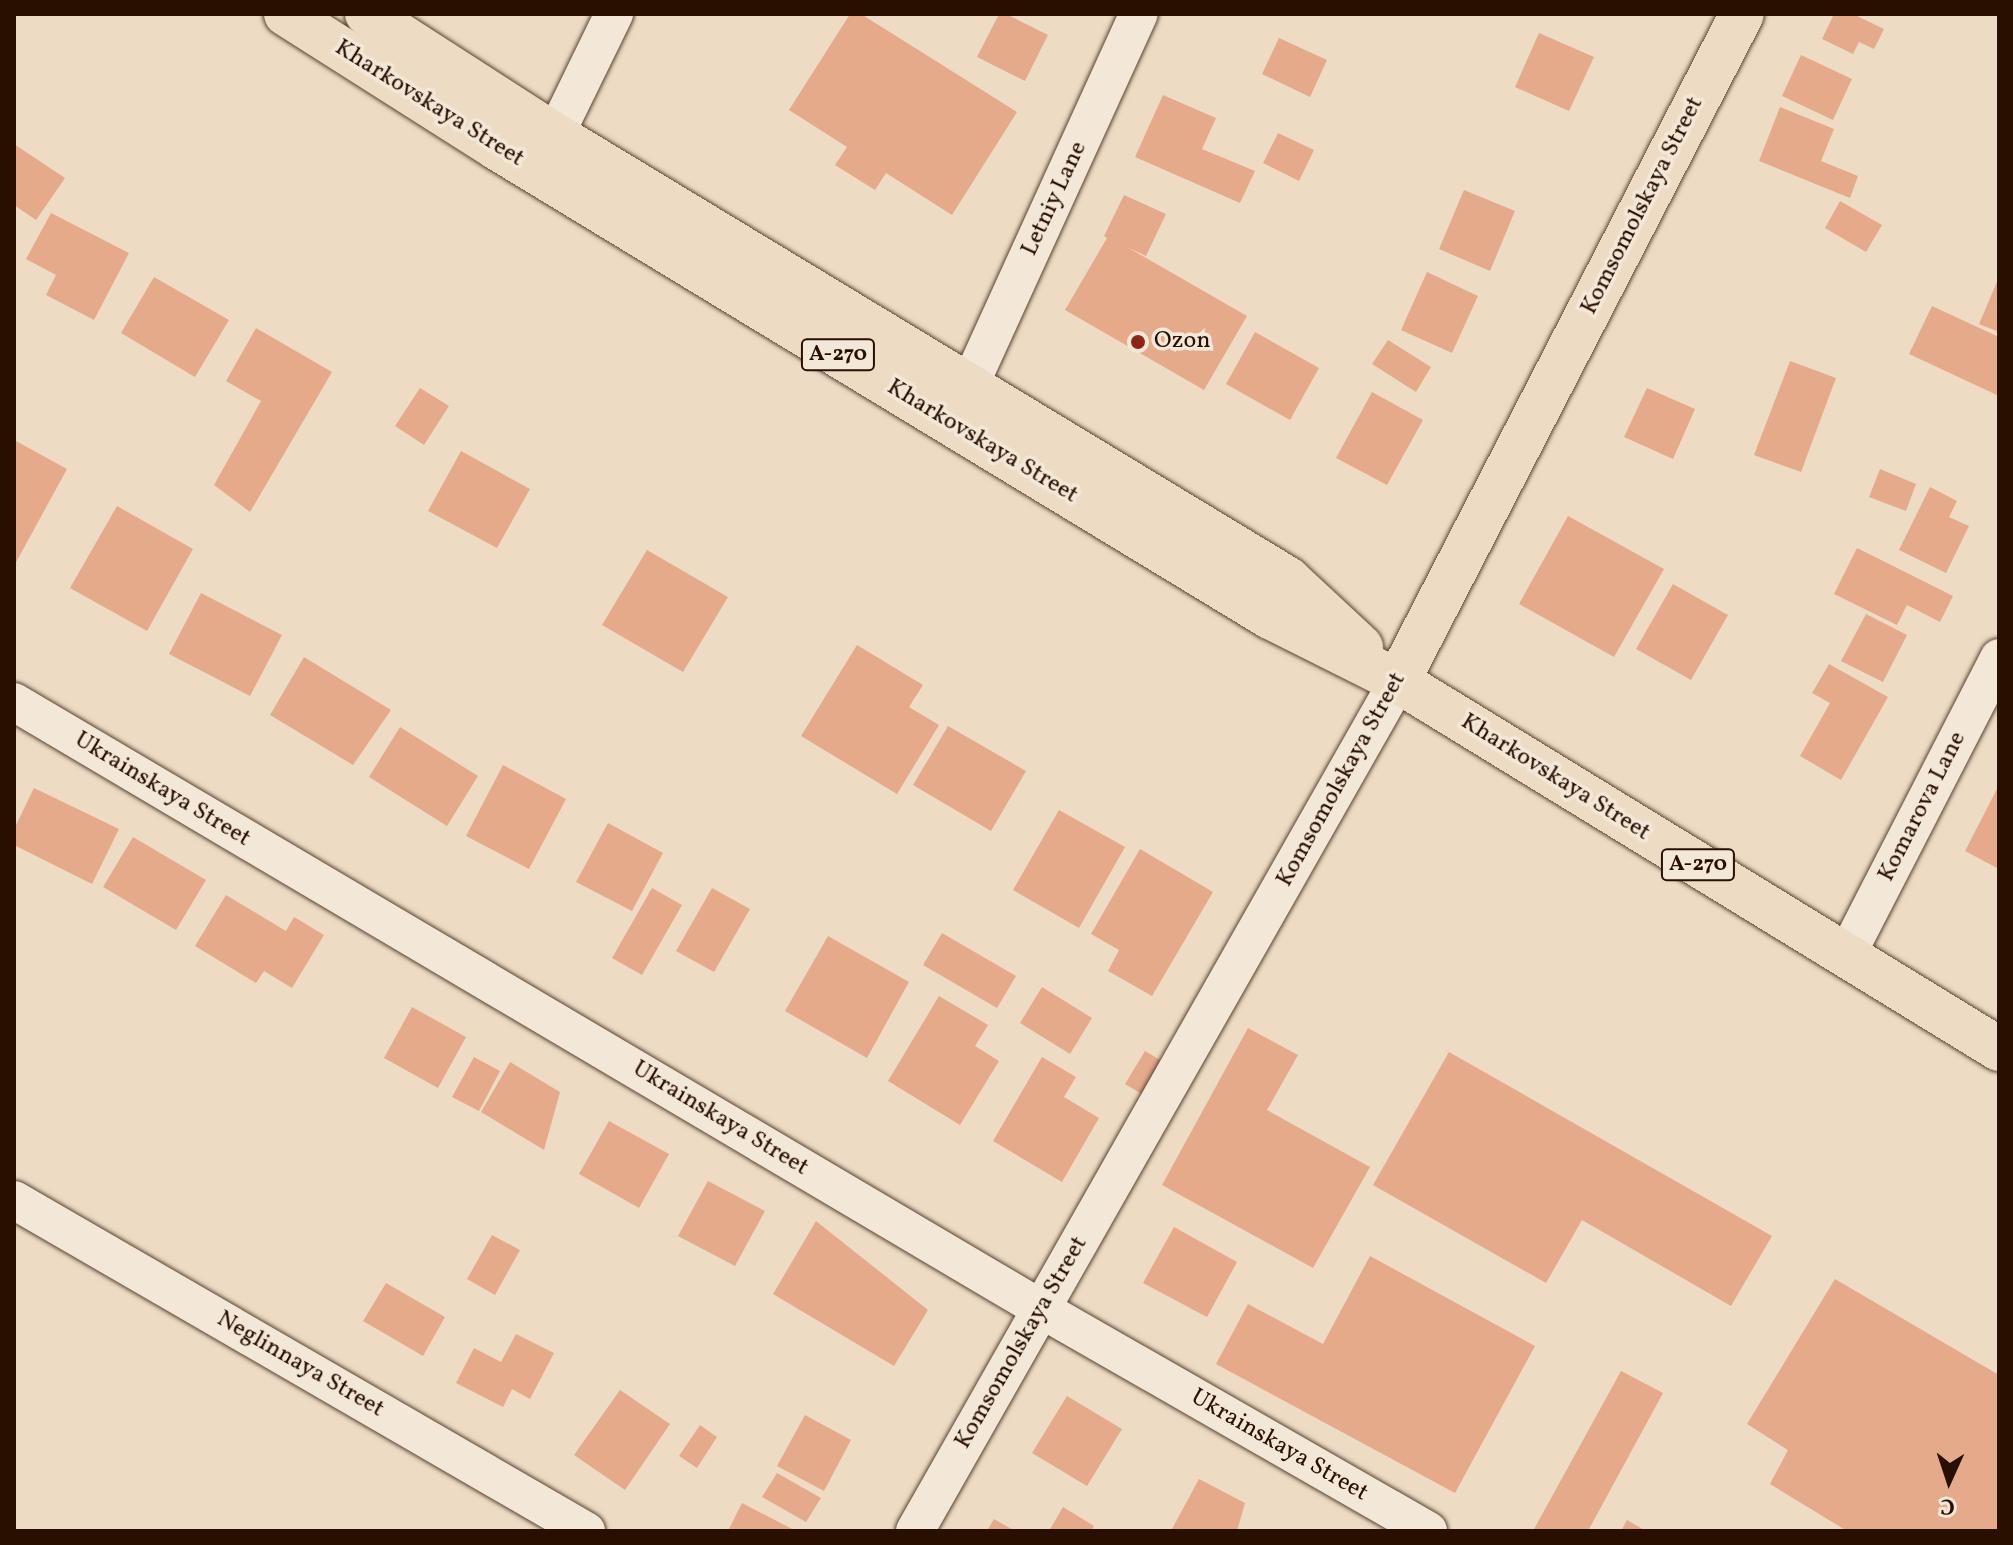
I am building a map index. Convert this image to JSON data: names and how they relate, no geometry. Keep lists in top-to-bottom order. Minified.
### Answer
{"streets":{"main road":["Kharkovskaya Street","Komsomolskaya Street","А-270"],"street":["Letniy Lane","Ukrainskaya Street","Komarova Lane","Neglinnaya Street"]},"crossings":[["Kharkovskaya Street","Letniy Lane"],["Kharkovskaya Street","Komsomolskaya Street"],["Kharkovskaya Street","Komarova Lane"],["Komsomolskaya Street","Ukrainskaya Street"]],"places":["Ozon"],"north":"bottom"}
